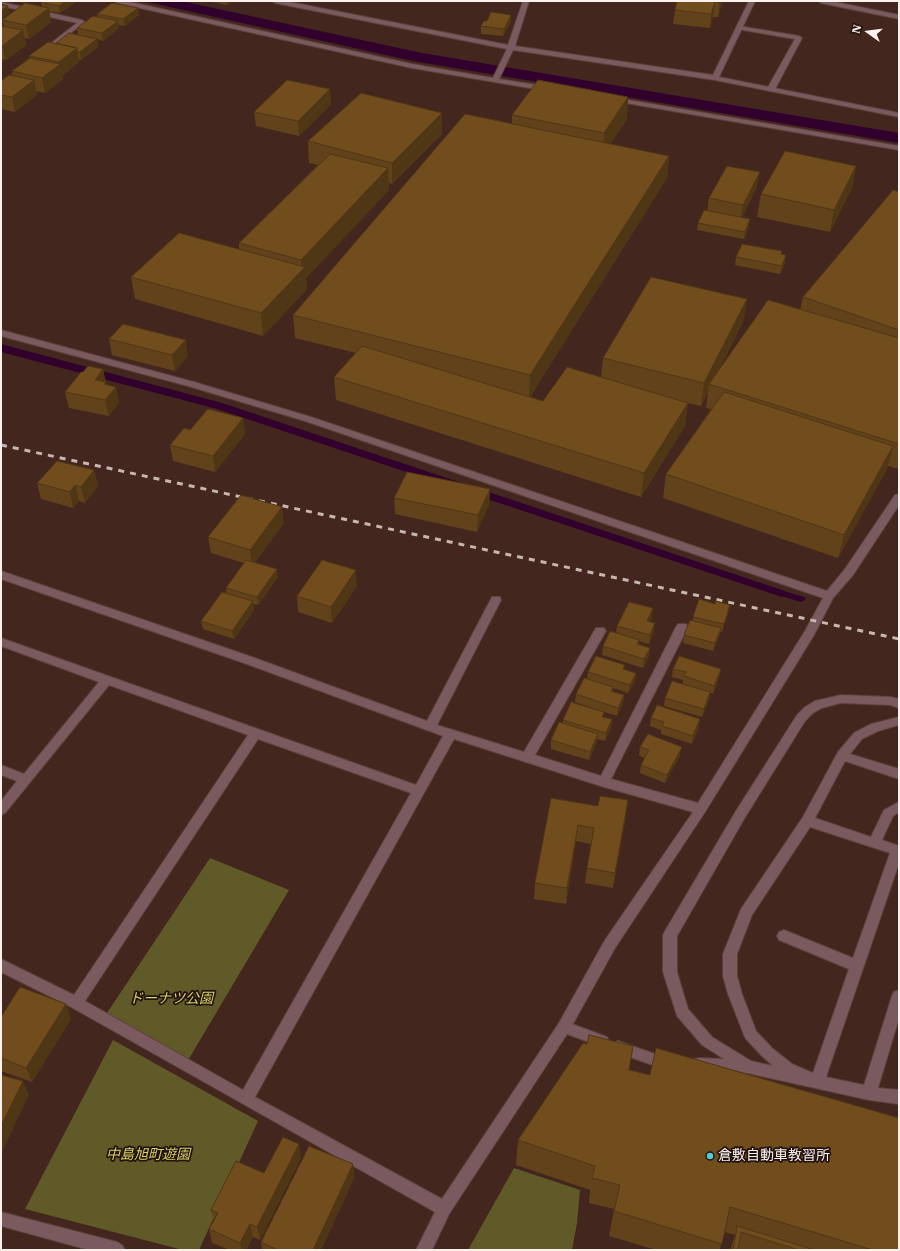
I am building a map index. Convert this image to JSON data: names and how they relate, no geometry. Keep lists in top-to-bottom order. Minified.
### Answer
{"parks":["ドーナツ公園","中島旭町遊園"],"places":["倉敷自動車教習所"],"north":"left"}
